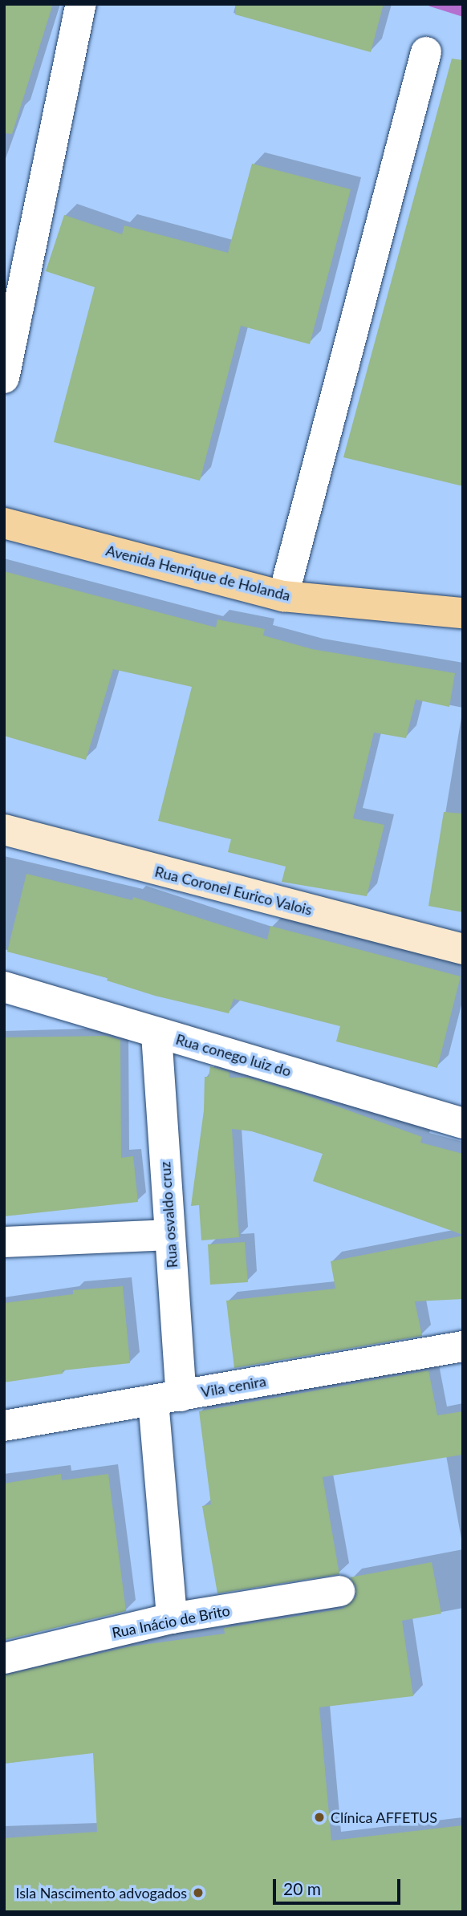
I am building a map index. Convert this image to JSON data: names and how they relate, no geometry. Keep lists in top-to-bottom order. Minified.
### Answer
{"streets":{"main road":["Avenida Henrique de Holanda","Rua Coronel Eurico Valois"],"street":["Rua conego luiz do","Rua osvaldo cruz","Vila cenira","Rua Inácio de Brito"]},"crossings":[["Rua conego luiz do","Rua osvaldo cruz"],["Rua osvaldo cruz","Vila cenira"],["Rua osvaldo cruz","Rua Inácio de Brito"]],"places":["Clínica AFFETUS","Isla Nascimento advogados"],"scale_bar":"20 m"}
